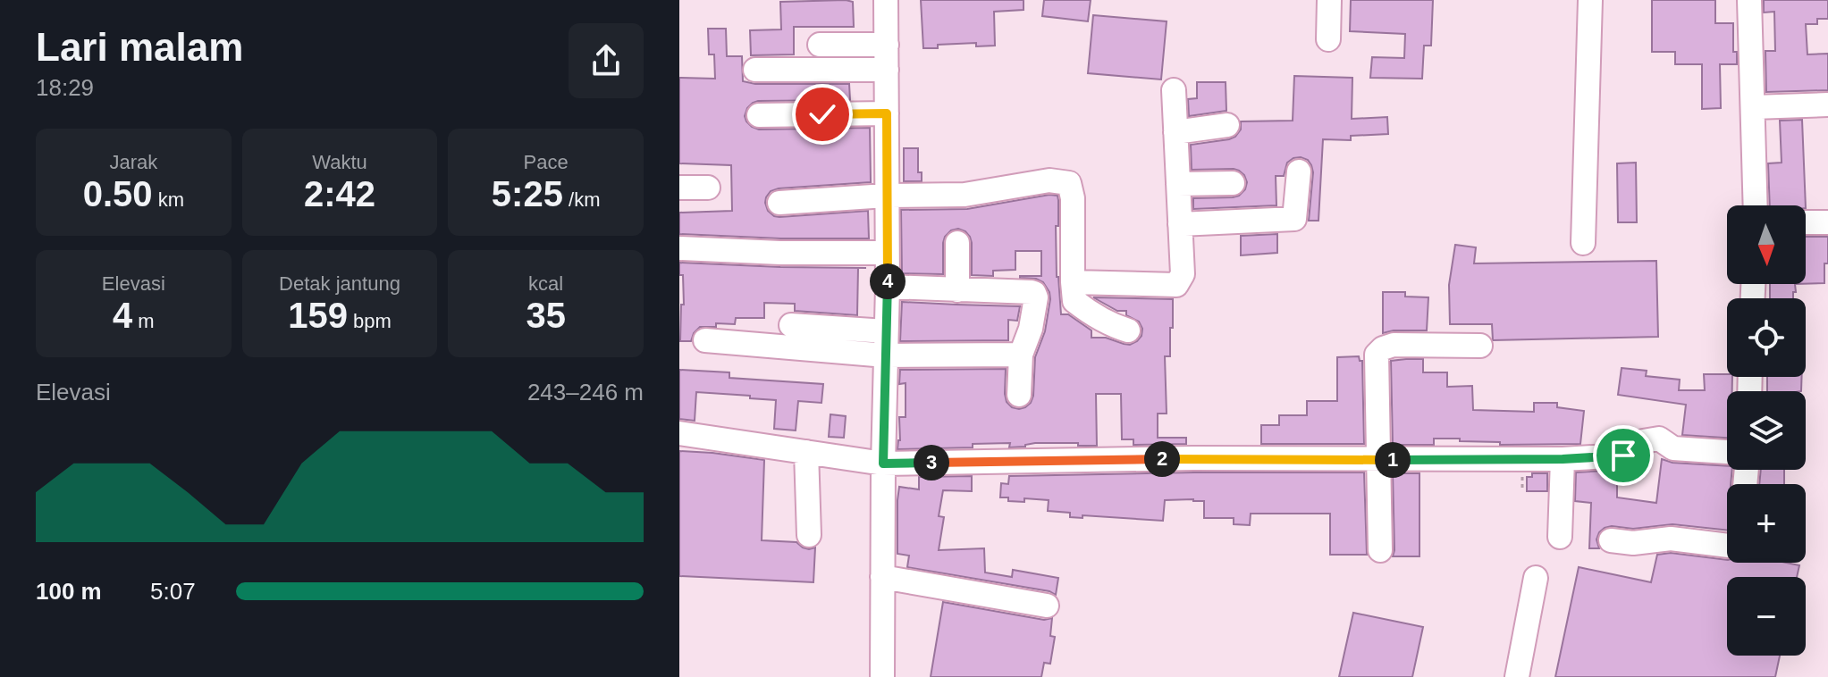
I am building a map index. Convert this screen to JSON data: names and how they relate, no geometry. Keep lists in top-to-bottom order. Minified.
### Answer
{"north":"bottom","page":{"heading":["Lari malam","18:29"],"stats":[["Jarak","0.50 km"],["Waktu","2:42"],["Pace","5:25 /km"],["Elevasi","4 m"],["Detak jantung","159 bpm"],["kcal","35"]],"map_buttons":["+","−"],"pins":["4","2","1","3"],"chart":["Elevasi","243–246 m"],"list":[{"name":"100 m","note":"5:07"}]}}
